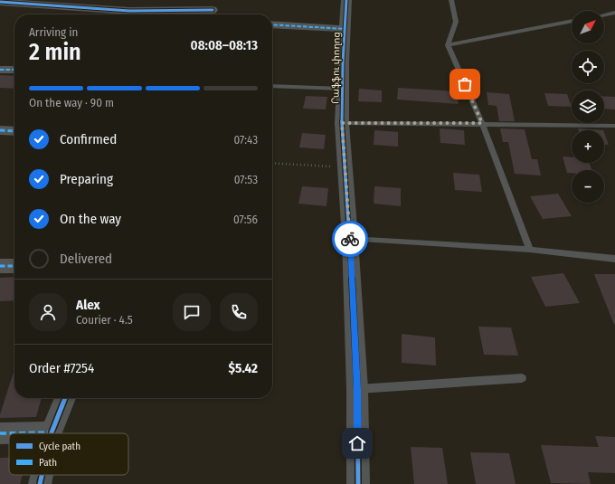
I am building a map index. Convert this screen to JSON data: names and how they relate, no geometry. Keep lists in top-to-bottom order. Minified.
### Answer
{"streets":{"street":["Րաֆֆու փողոց"]},"legend":["Cycle path","Path"],"north":"top right","page":{"map_buttons":["+","−"],"heading":["2 min","Arriving in","08:08–08:13"],"panel":["Alex","Courier · 4.5","Order #7254","$5.42"],"bar":"On the way · 90 m","list":[["Confirmed","07:43"],["Preparing","07:53"],["On the way","07:56"],"Delivered"]}}
